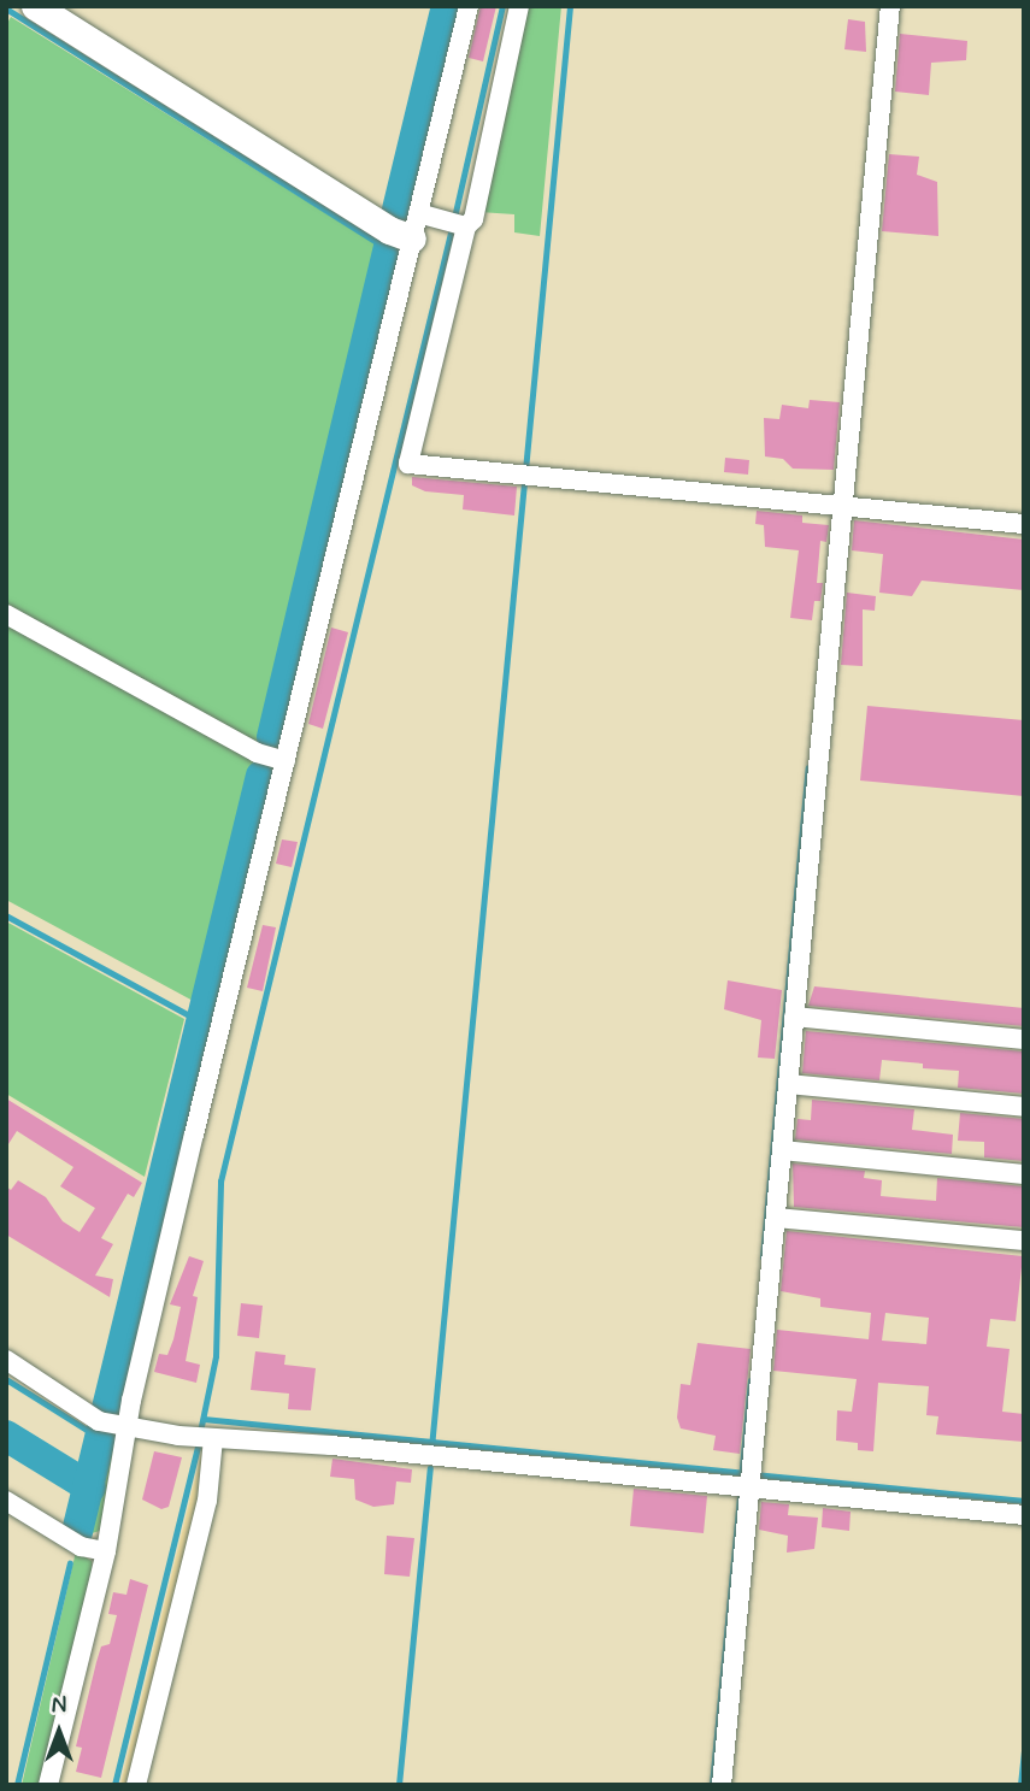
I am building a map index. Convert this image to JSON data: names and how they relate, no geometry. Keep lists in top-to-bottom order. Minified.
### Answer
{"north":"top"}
